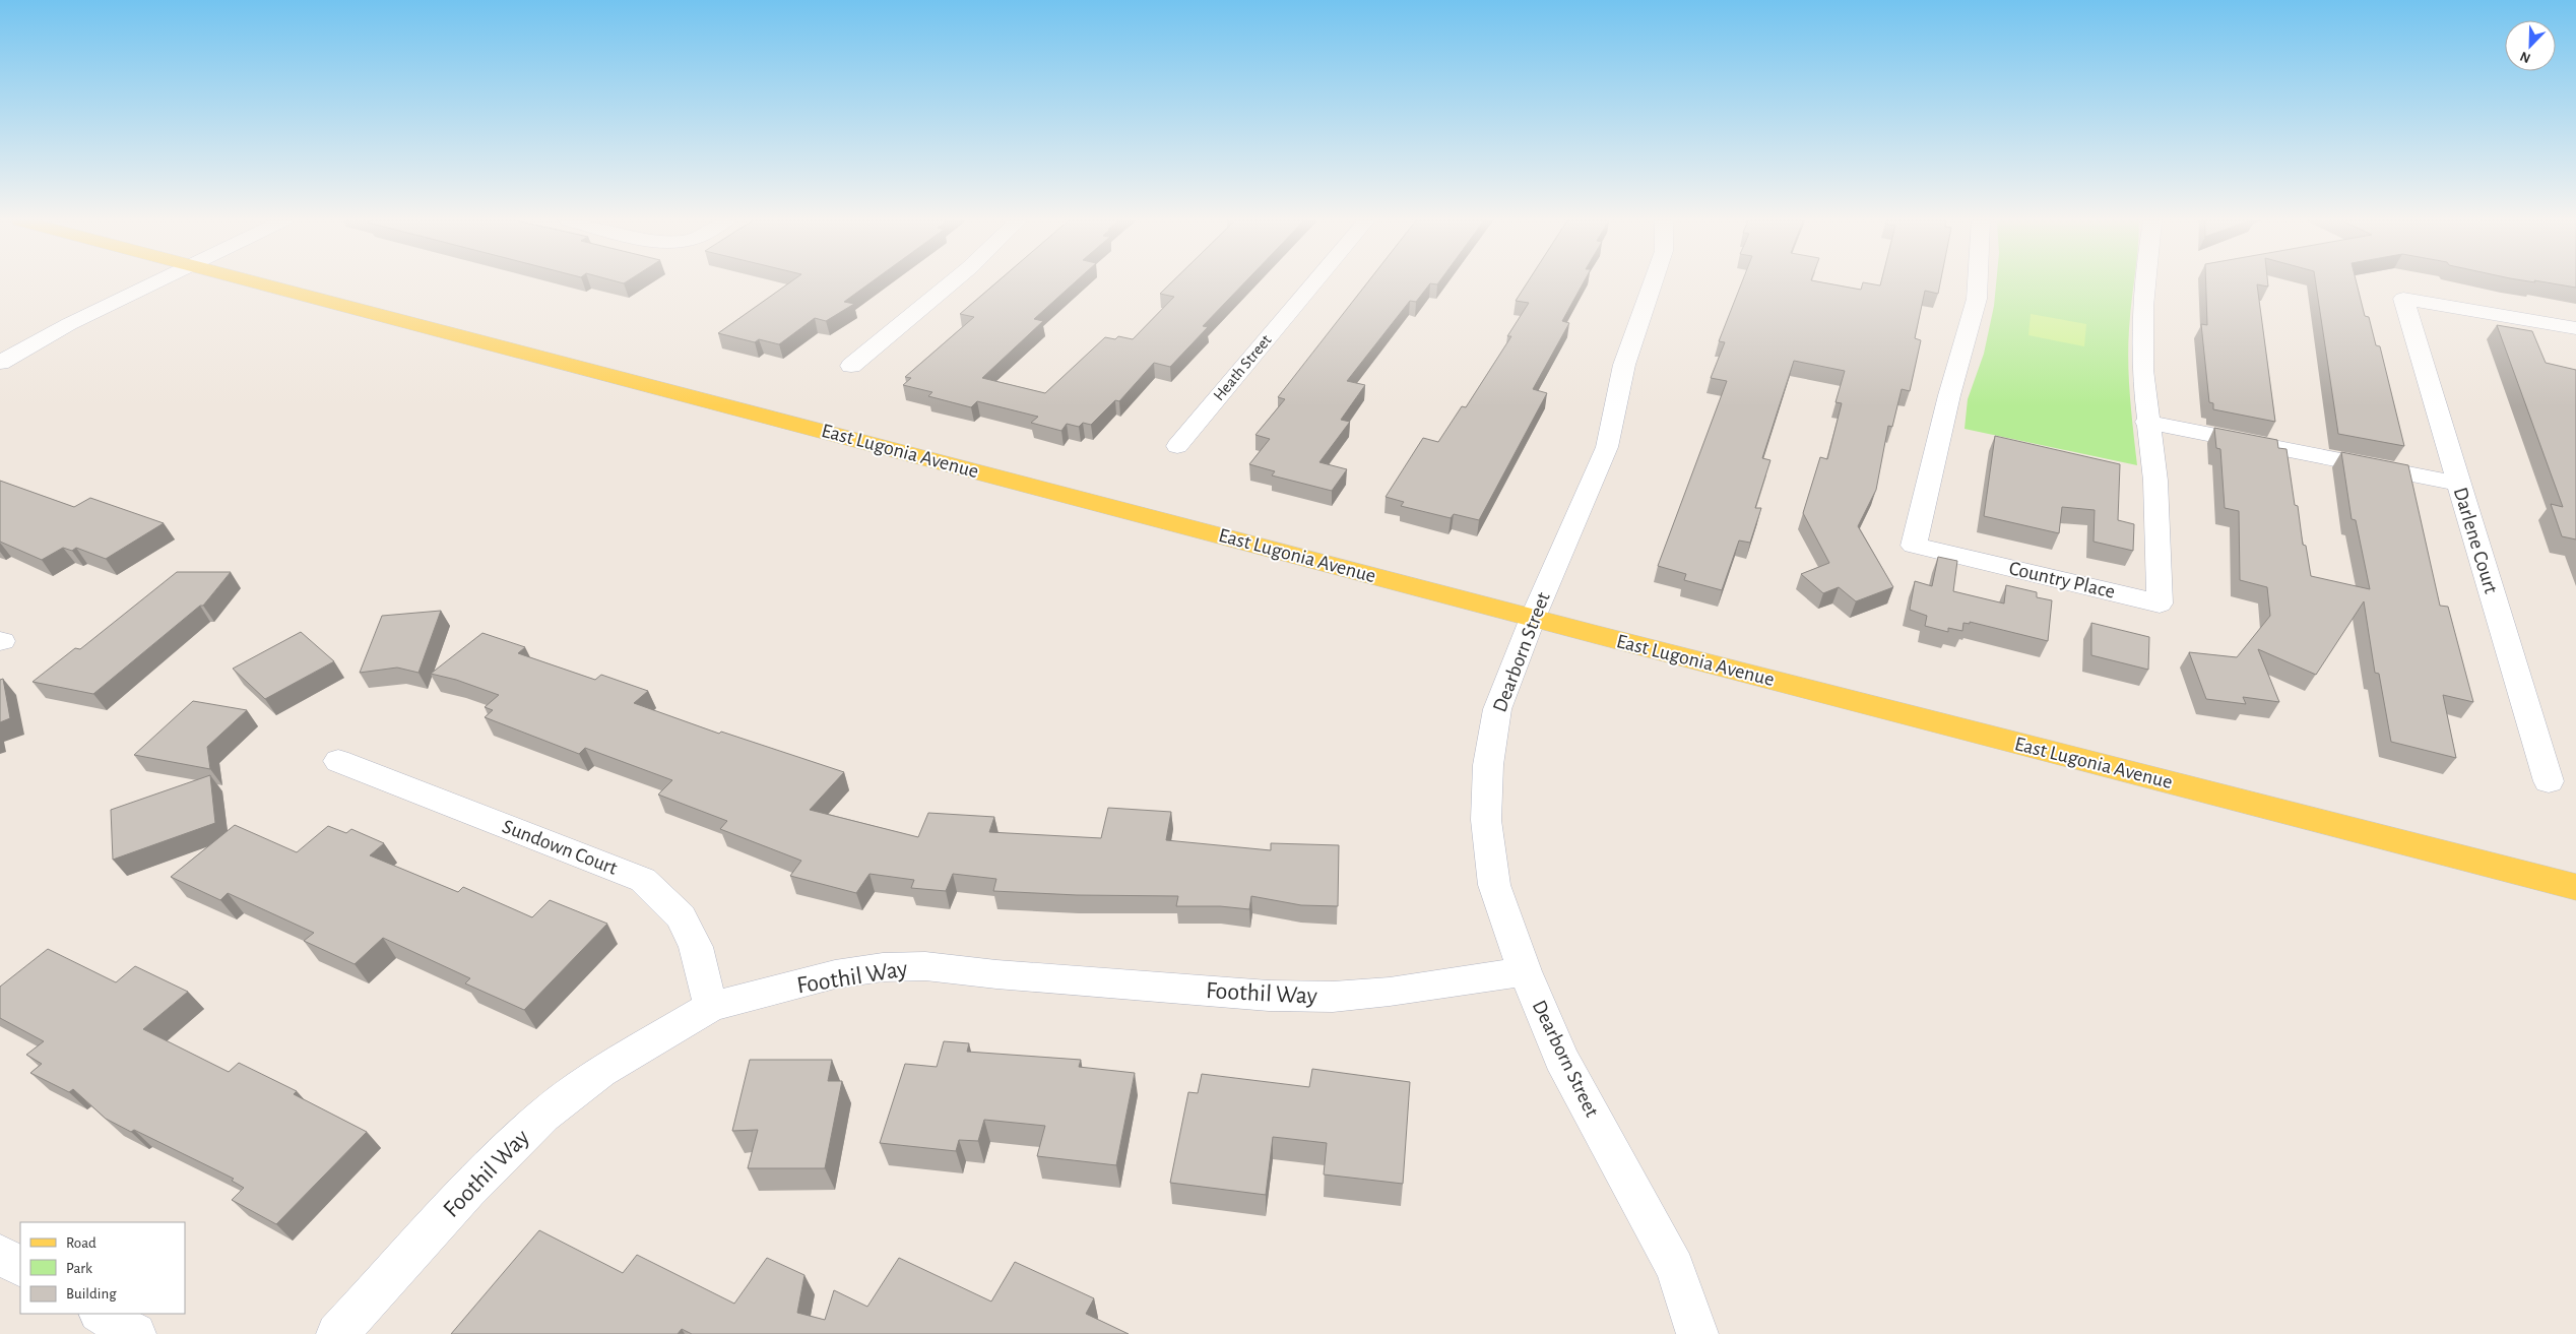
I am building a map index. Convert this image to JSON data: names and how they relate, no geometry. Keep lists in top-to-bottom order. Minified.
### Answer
{"streets":{"main road":["East Lugonia Avenue"],"street":["Heath Street","Darlene Court","Country Place","Dearborn Street","Sundown Court","Foothil Way"]},"crossings":[["East Lugonia Avenue","Dearborn Street"],["Dearborn Street","Foothil Way"],["Sundown Court","Foothil Way"]],"legend":["Road","Park","Building"],"north":"bottom left"}
